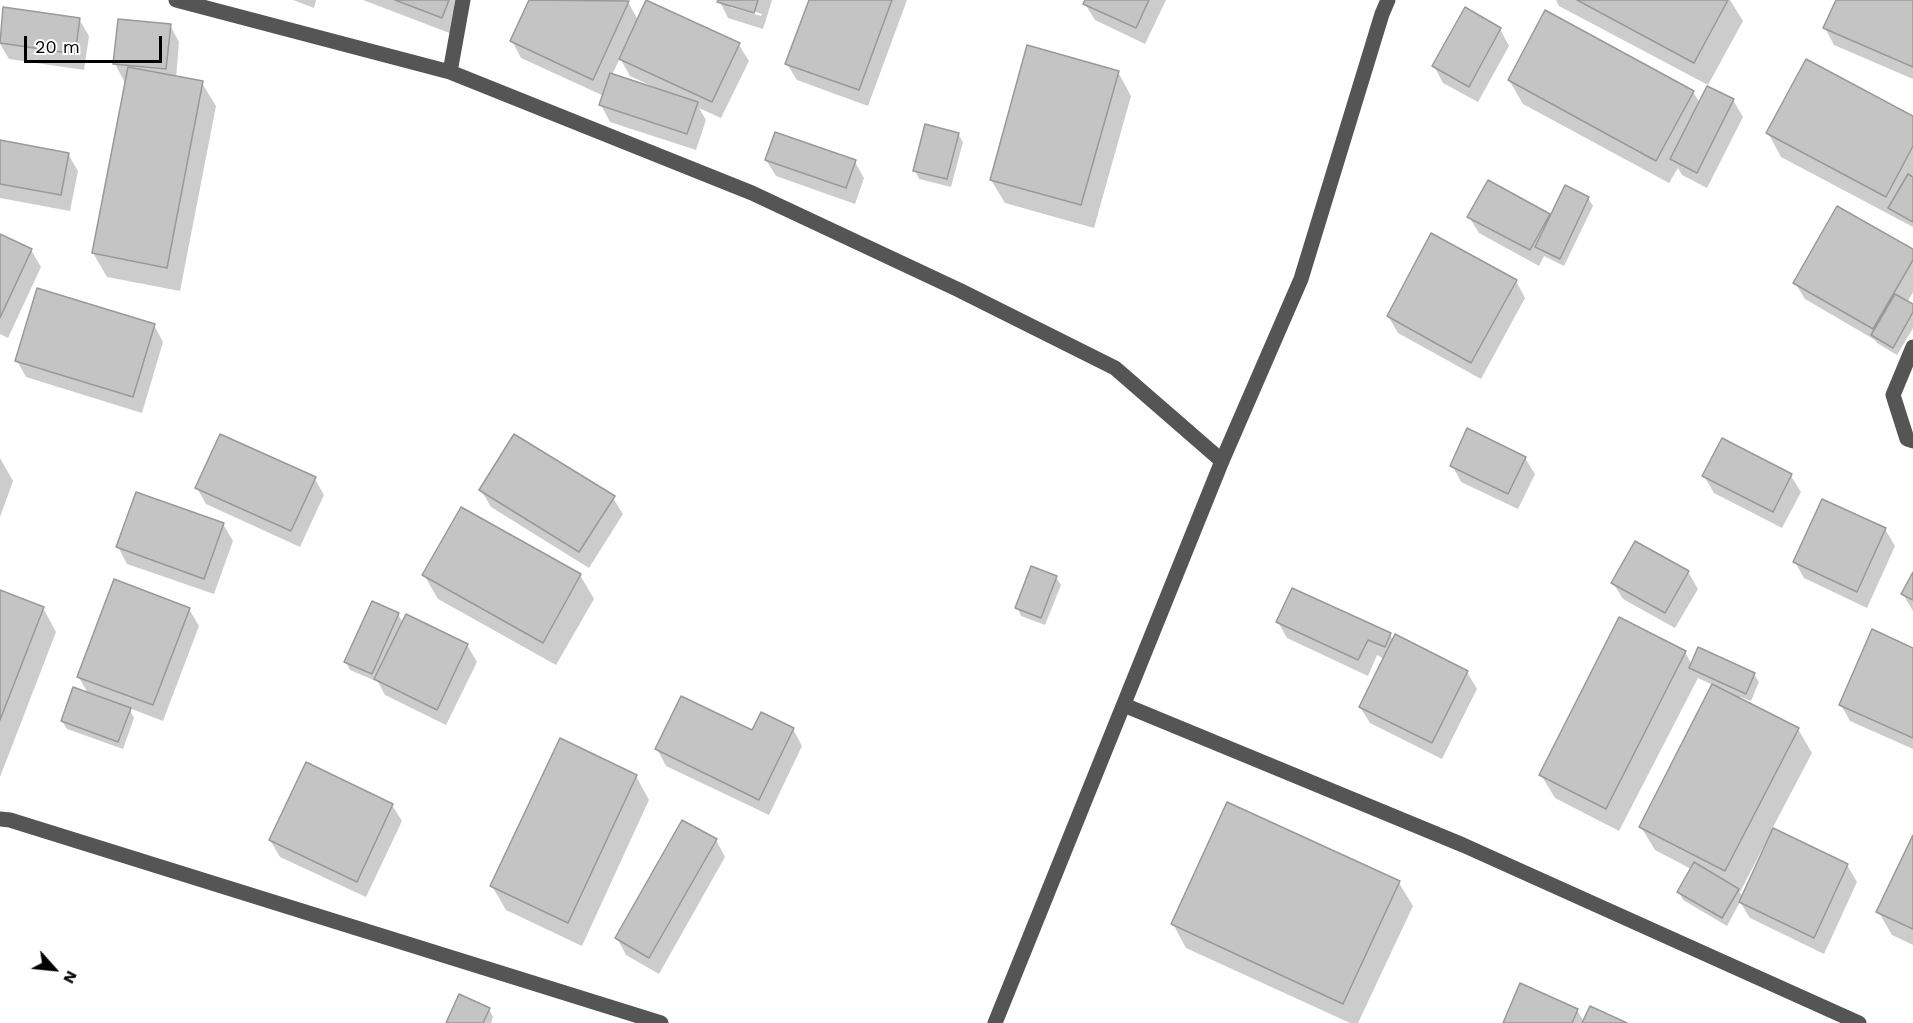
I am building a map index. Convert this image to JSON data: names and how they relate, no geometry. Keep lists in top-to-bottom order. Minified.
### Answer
{"scale_bar":"20 m","north":"bottom right"}
